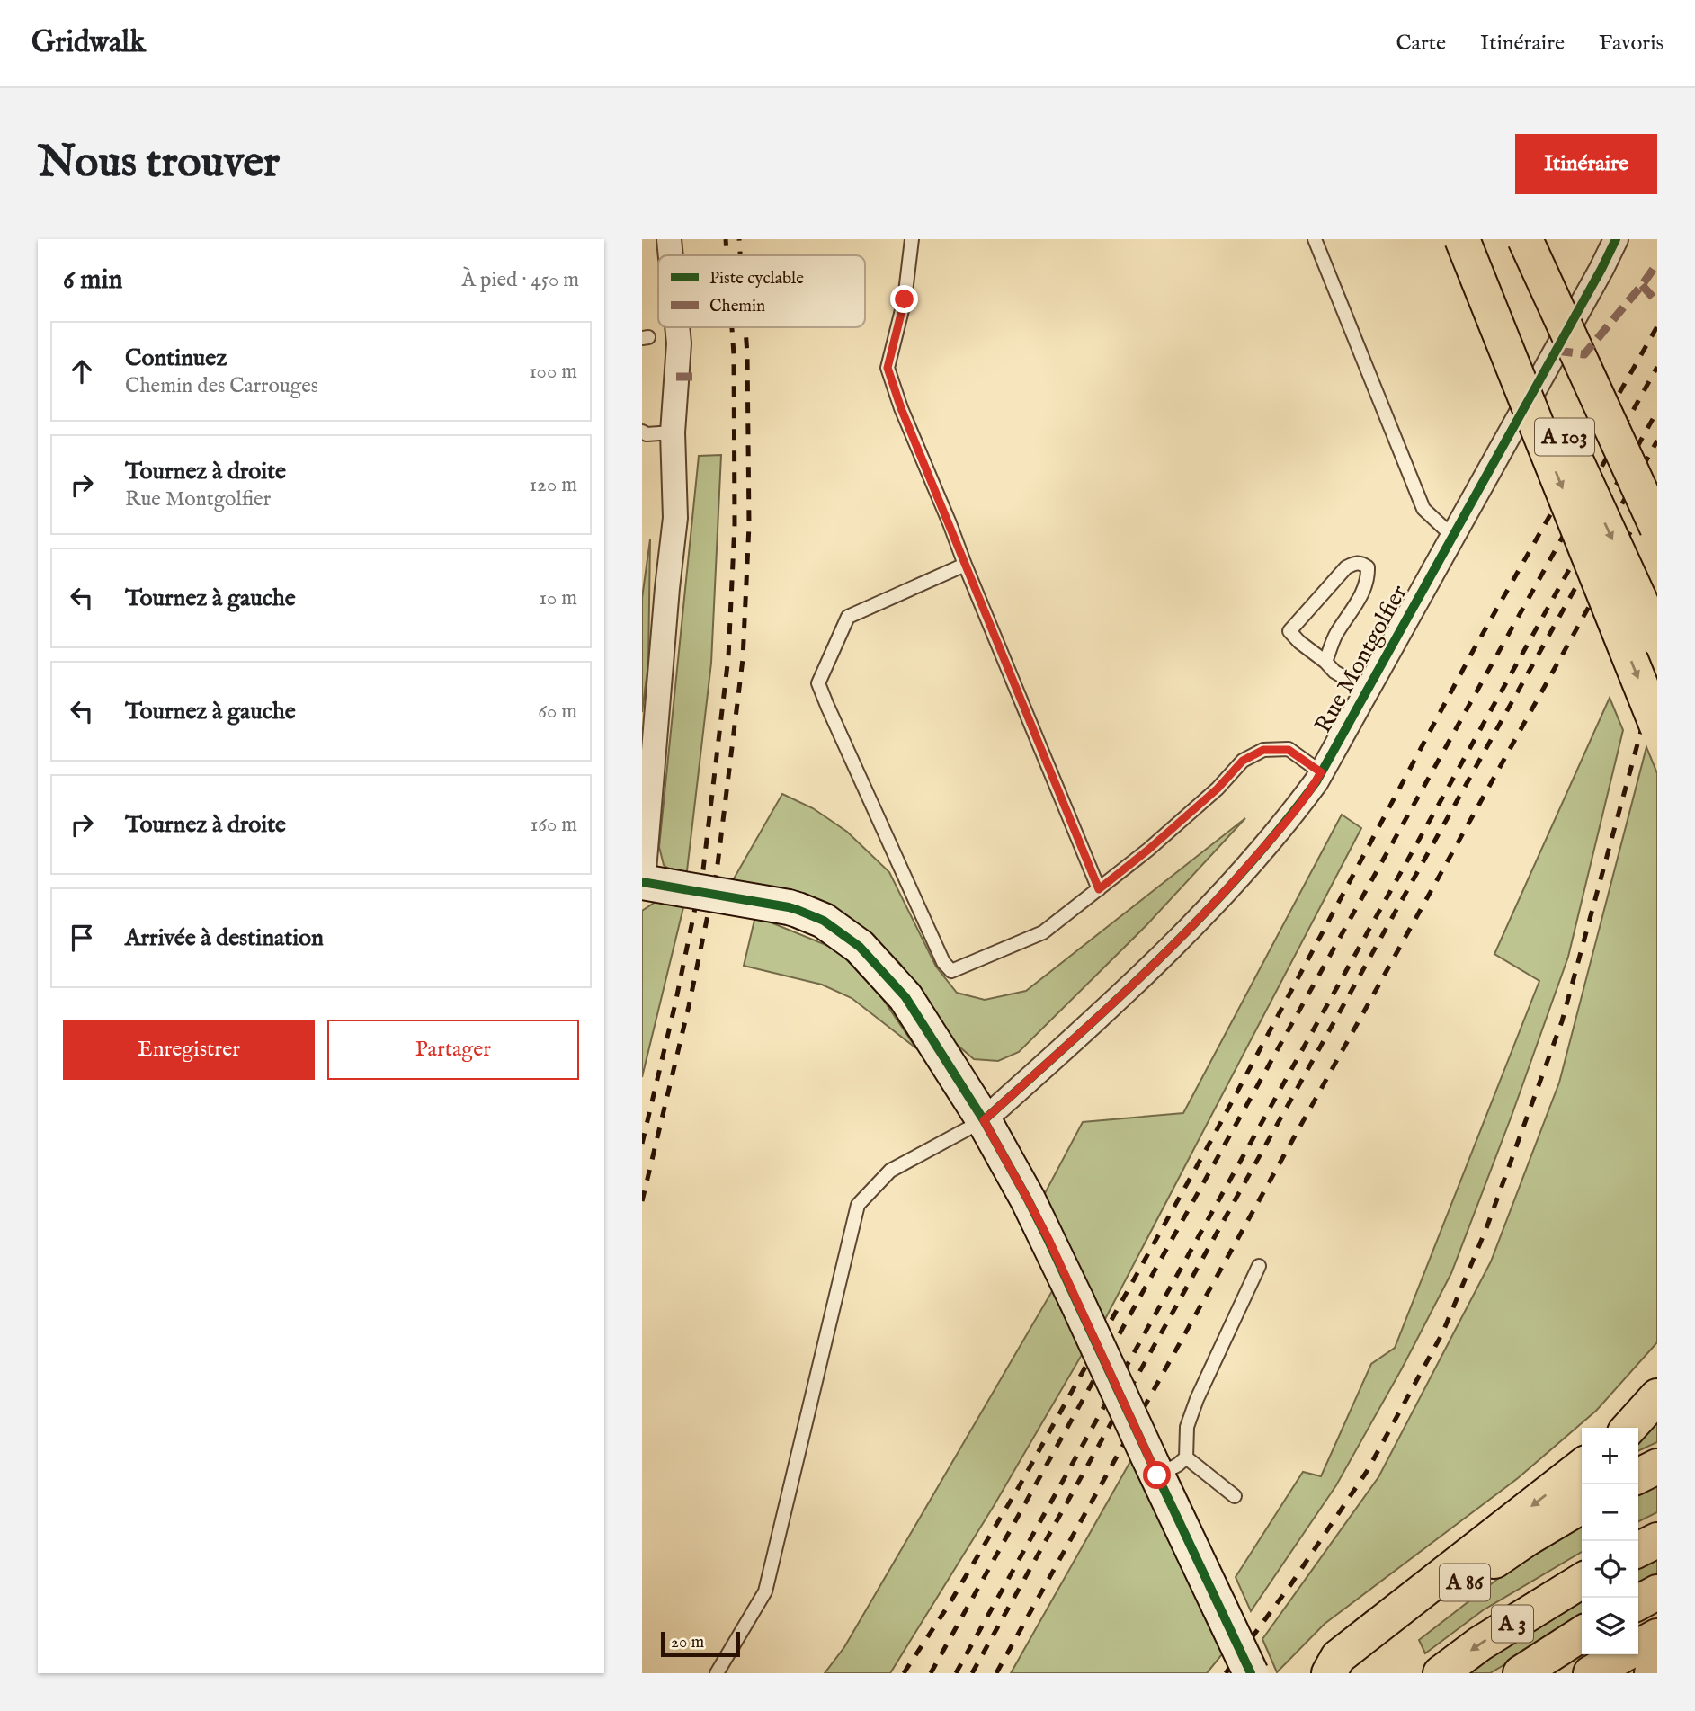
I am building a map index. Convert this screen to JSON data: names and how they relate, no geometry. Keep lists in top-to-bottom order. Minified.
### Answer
{"streets":{"highway":["A 103","A 86","A 3"],"street":["Rue Montgolfier"]},"legend":["Piste cyclable","Chemin"],"scale_bar":"20 m","page":{"header":"Gridwalk","nav":["Carte","Itinéraire","Favoris"],"buttons":["Itinéraire",["Enregistrer","Partager"]],"title":"Nous trouver","heading":["6 min","À pied · 450 m"],"list":[["Continuez","Chemin des Carrouges","100 m"],["Tournez à droite","Rue Montgolfier","120 m"],["Tournez à gauche","10 m"],["Tournez à gauche","60 m"],["Tournez à droite","160 m"],"Arrivée à destination"],"map_buttons":["+","−"],"scale":"20 m"}}
